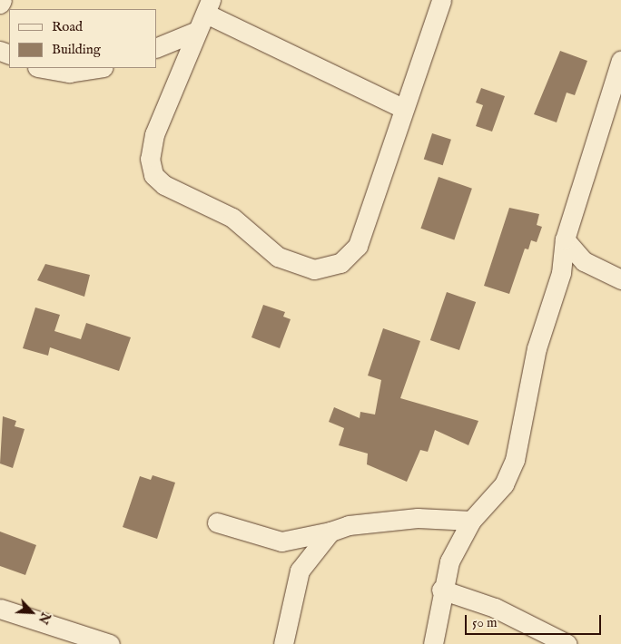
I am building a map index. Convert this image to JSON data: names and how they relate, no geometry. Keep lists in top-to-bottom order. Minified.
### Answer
{"legend":["Road","Building"],"scale_bar":"50 m","north":"bottom right"}
